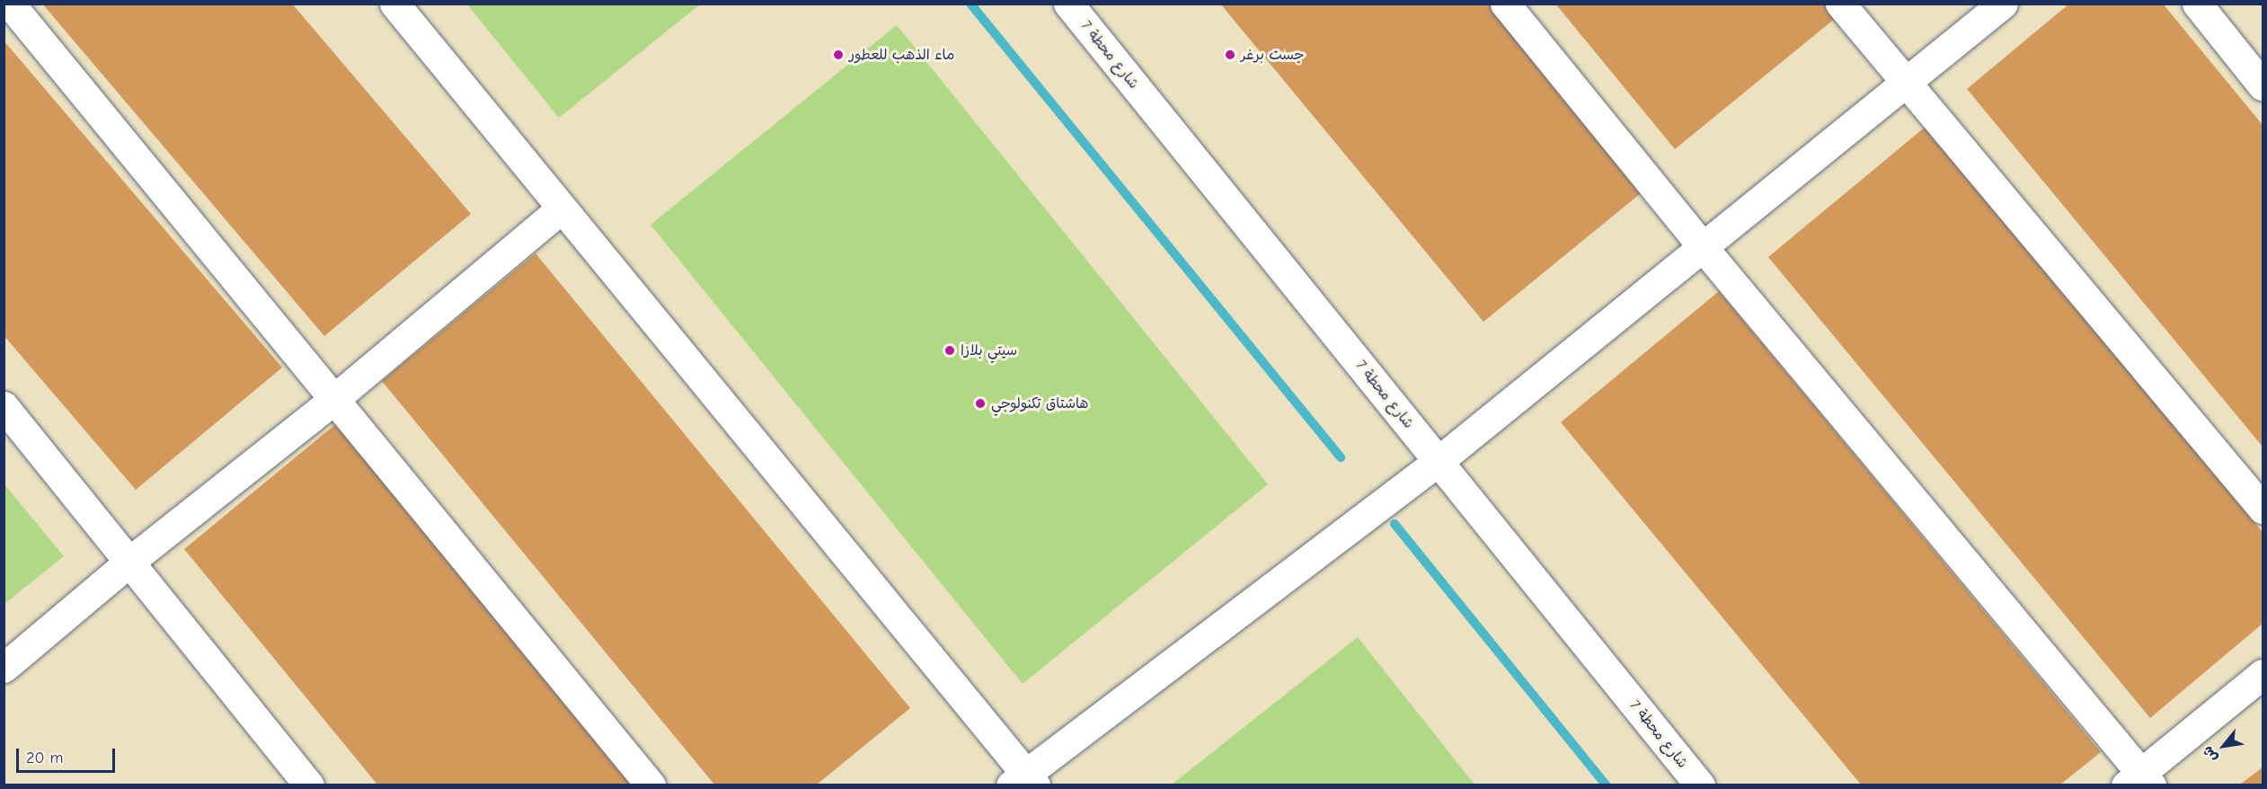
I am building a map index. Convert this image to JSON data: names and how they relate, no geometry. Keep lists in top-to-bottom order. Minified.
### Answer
{"streets":{"street":["شارع محطة 7"]},"places":["ماء الذهب للعطور","جست برغر","سيتي بلازا","هاشتاق تكنولوجي"],"scale_bar":"20 m","north":"bottom left"}
